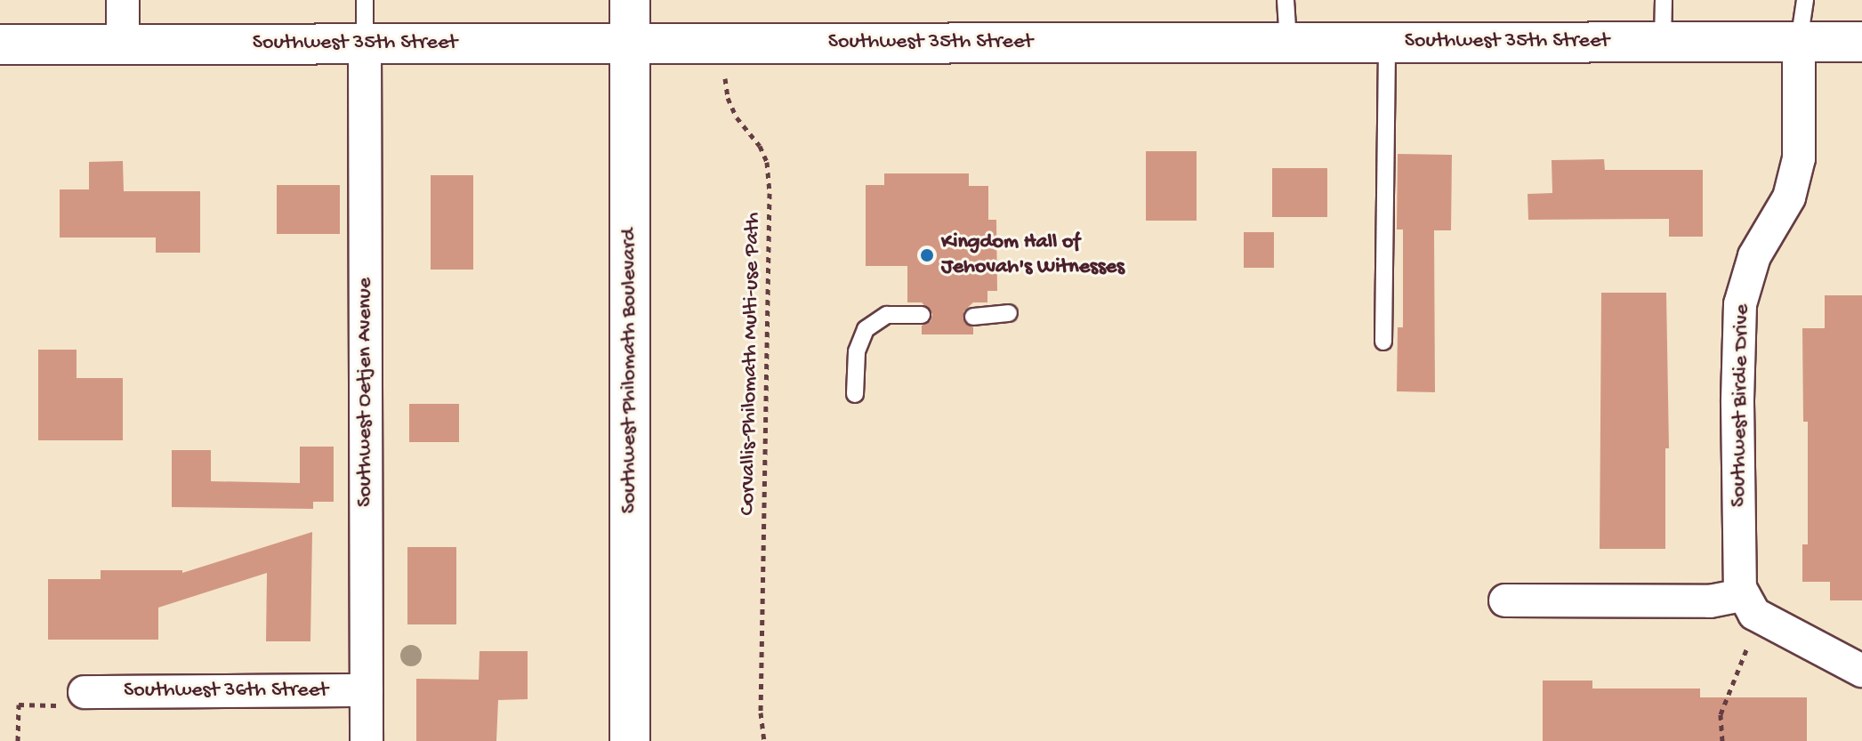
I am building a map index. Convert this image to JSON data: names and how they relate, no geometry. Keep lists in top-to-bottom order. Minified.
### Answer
{"streets":{"main road":["Southwest 35th Street","Southwest Philomath Boulevard"],"street":["Southwest Oetjen Avenue","Southwest Birdie Drive","Southwest 36th Street"],"path":["Corvallis-Philomath Multi-use Path"]},"crossings":[["Southwest 35th Street","Corvallis-Philomath Multi-use Path"],["Southwest 35th Street","Southwest Philomath Boulevard"],["Southwest 35th Street","Southwest Oetjen Avenue"],["Southwest 35th Street","Southwest Birdie Drive"],["Southwest Oetjen Avenue","Southwest 36th Street"]],"places":["Kingdom Hall of Jehovah's Witnesses"]}
